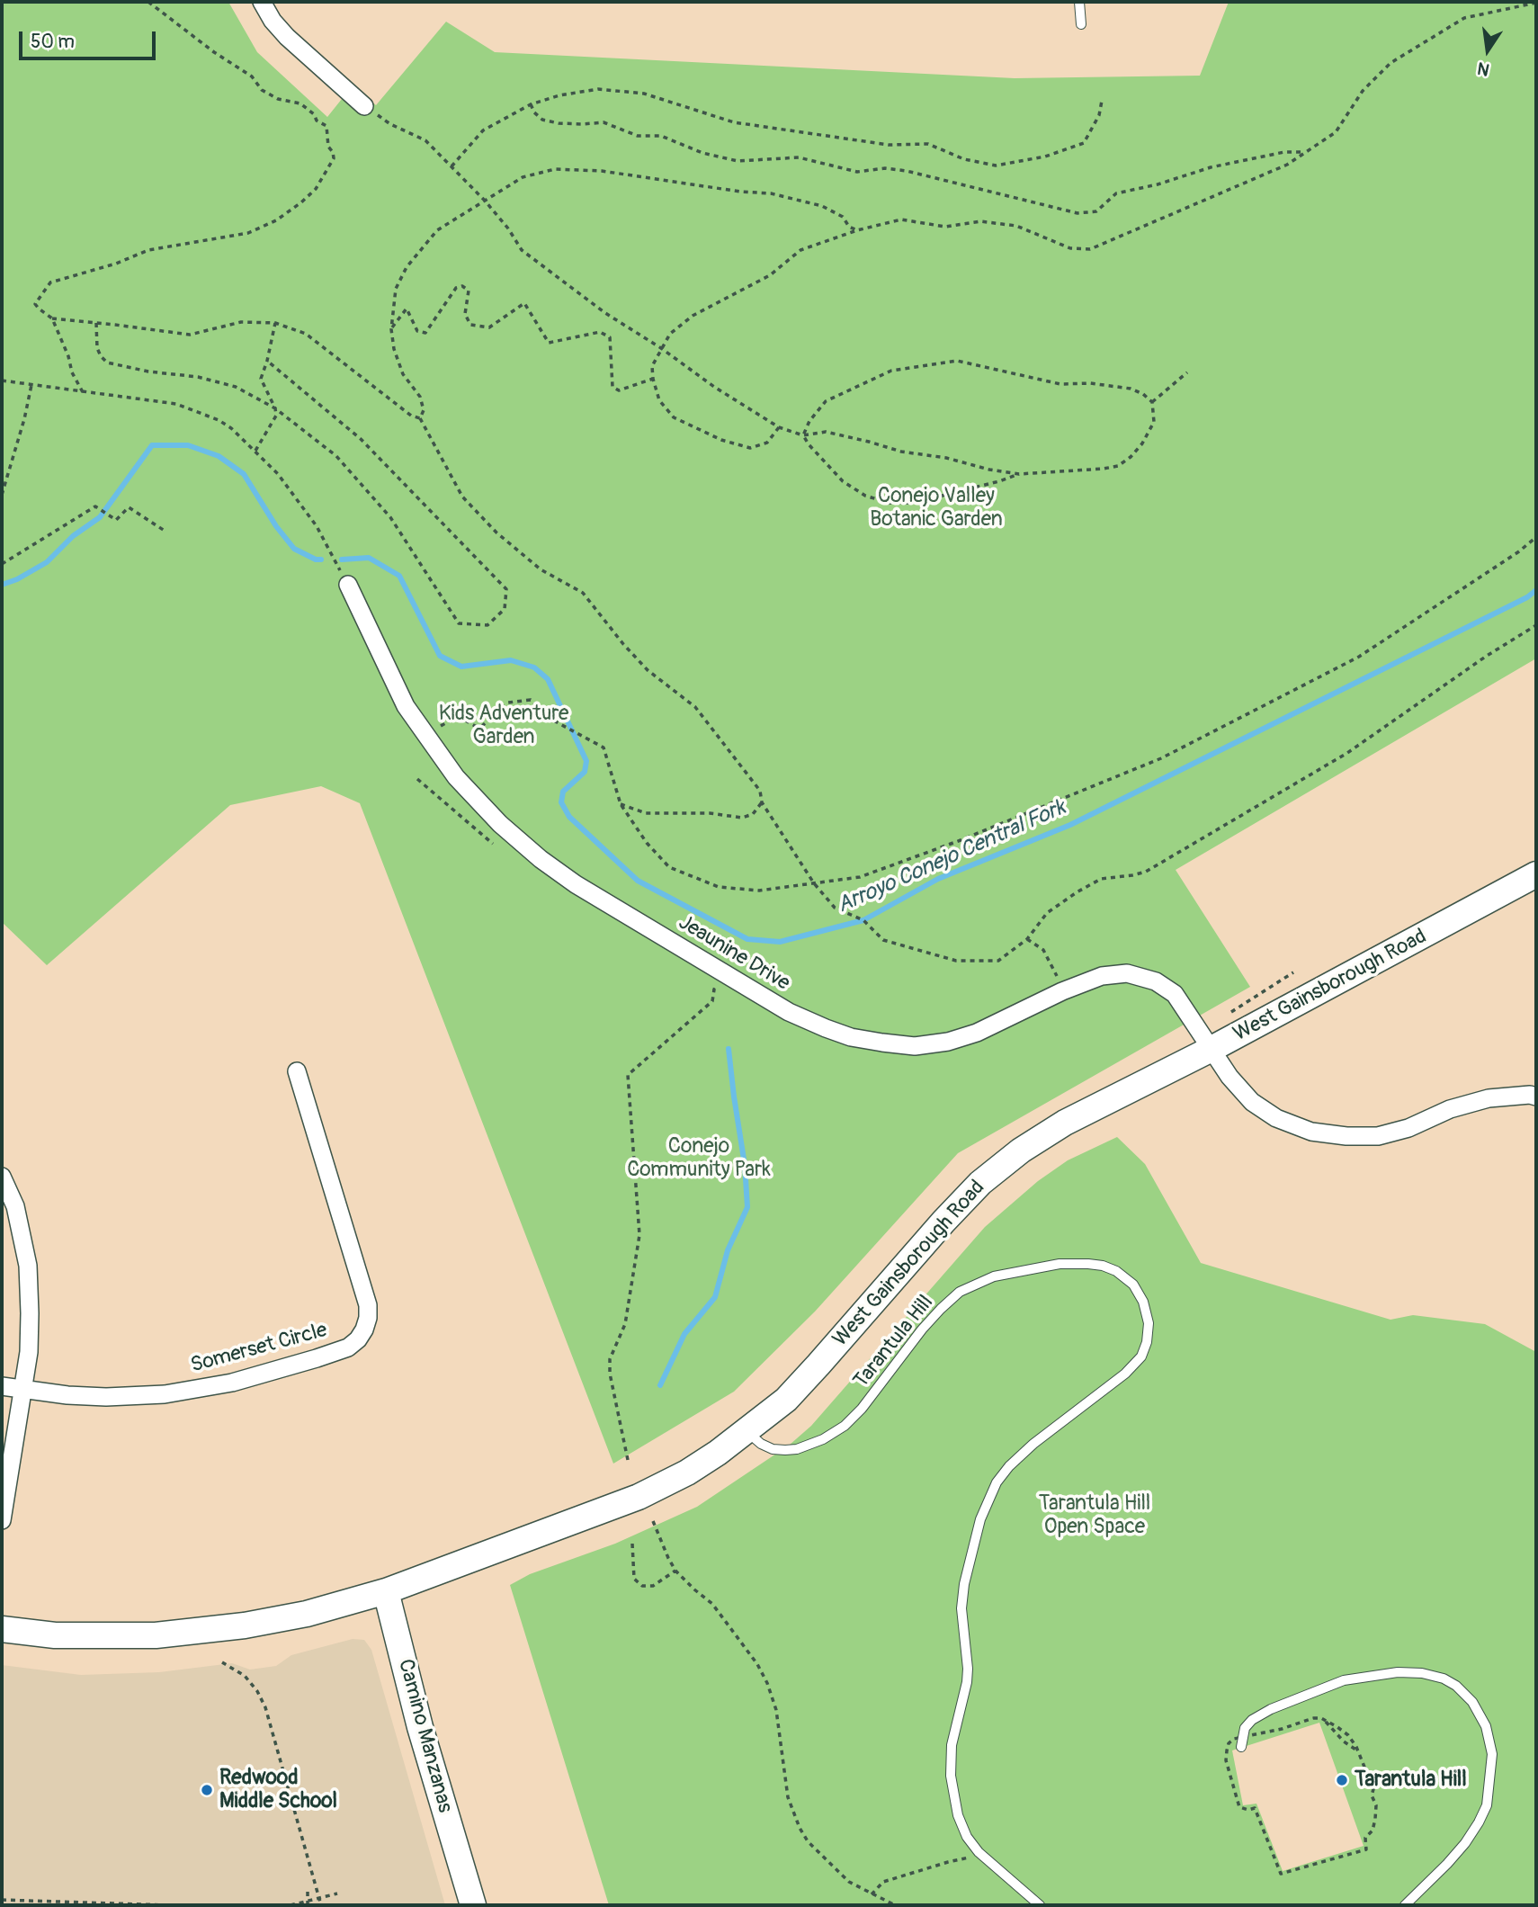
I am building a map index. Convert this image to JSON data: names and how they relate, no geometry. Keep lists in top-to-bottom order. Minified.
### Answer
{"streets":{"street":["Jeaunine Drive","West Gainsborough Road","Somerset Circle","Camino Manzanas"],"lane":["Tarantula Hill"]},"crossings":[["Jeaunine Drive","West Gainsborough Road"],["West Gainsborough Road","Tarantula Hill"],["West Gainsborough Road","Camino Manzanas"]],"water":["Arroyo Conejo Central Fork"],"parks":["Conejo Valley Botanic Garden","Kids Adventure Garden","Conejo Community Park","Tarantula Hill Open Space"],"places":["Tarantula Hill","Redwood Middle School"],"scale_bar":"50 m","north":"bottom"}
